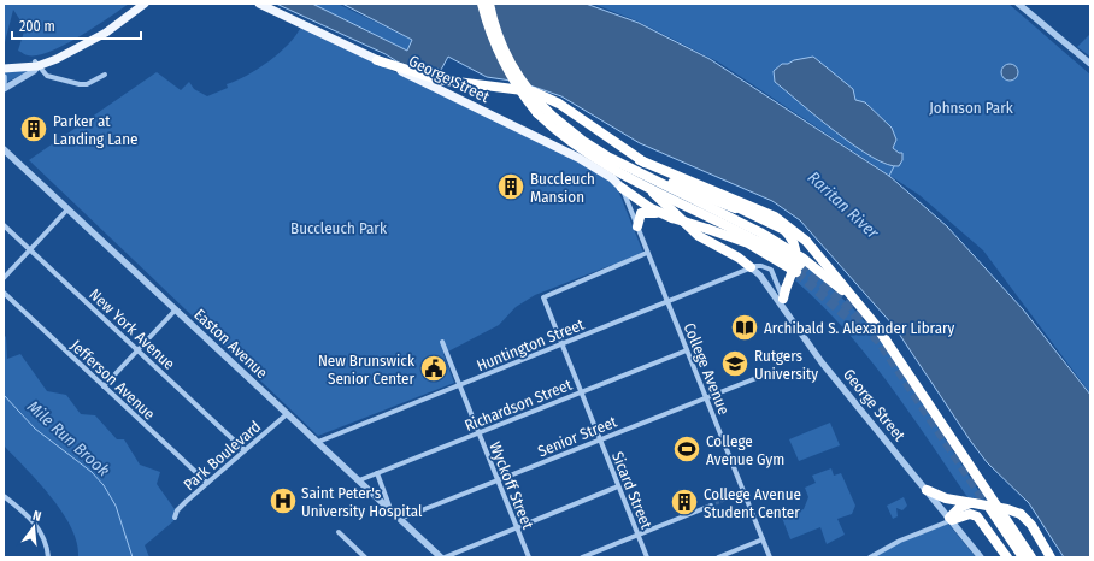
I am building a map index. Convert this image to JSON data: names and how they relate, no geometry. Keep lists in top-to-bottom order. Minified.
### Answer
{"streets":{"main road":["George Street"],"street":["New York Avenue","Easton Avenue","Huntington Street","College Avenue","Jefferson Avenue","Richardson Street","Senior Street","Park Boulevard","Wyckoff Street","Sicard Street"]},"crossings":[["George Street","Huntington Street"],["George Street","College Avenue"],["New York Avenue","Park Boulevard"],["Easton Avenue","Huntington Street"],["Easton Avenue","Richardson Street"],["Easton Avenue","Senior Street"],["Easton Avenue","Park Boulevard"],["Huntington Street","College Avenue"],["Huntington Street","Wyckoff Street"],["Huntington Street","Sicard Street"],["College Avenue","Richardson Street"],["College Avenue","Senior Street"],["College Avenue","Sicard Street"],["Jefferson Avenue","Park Boulevard"],["Richardson Street","Wyckoff Street"],["Richardson Street","Sicard Street"],["Senior Street","Wyckoff Street"],["Senior Street","Sicard Street"]],"water":["Raritan River","Mile Run Brook"],"parks":["Johnson Park","Buccleuch Park"],"places":{"building":["Parker at Landing Lane","Buccleuch Mansion","College Avenue Student Center"],"library":["Archibald S. Alexander Library"],"school or university":["Rutgers University"],"public building":["New Brunswick Senior Center"],"sports":["College Avenue Gym"],"hospital":["Saint Peter's University Hospital"]},"scale_bar":"200 m","north":"top"}
